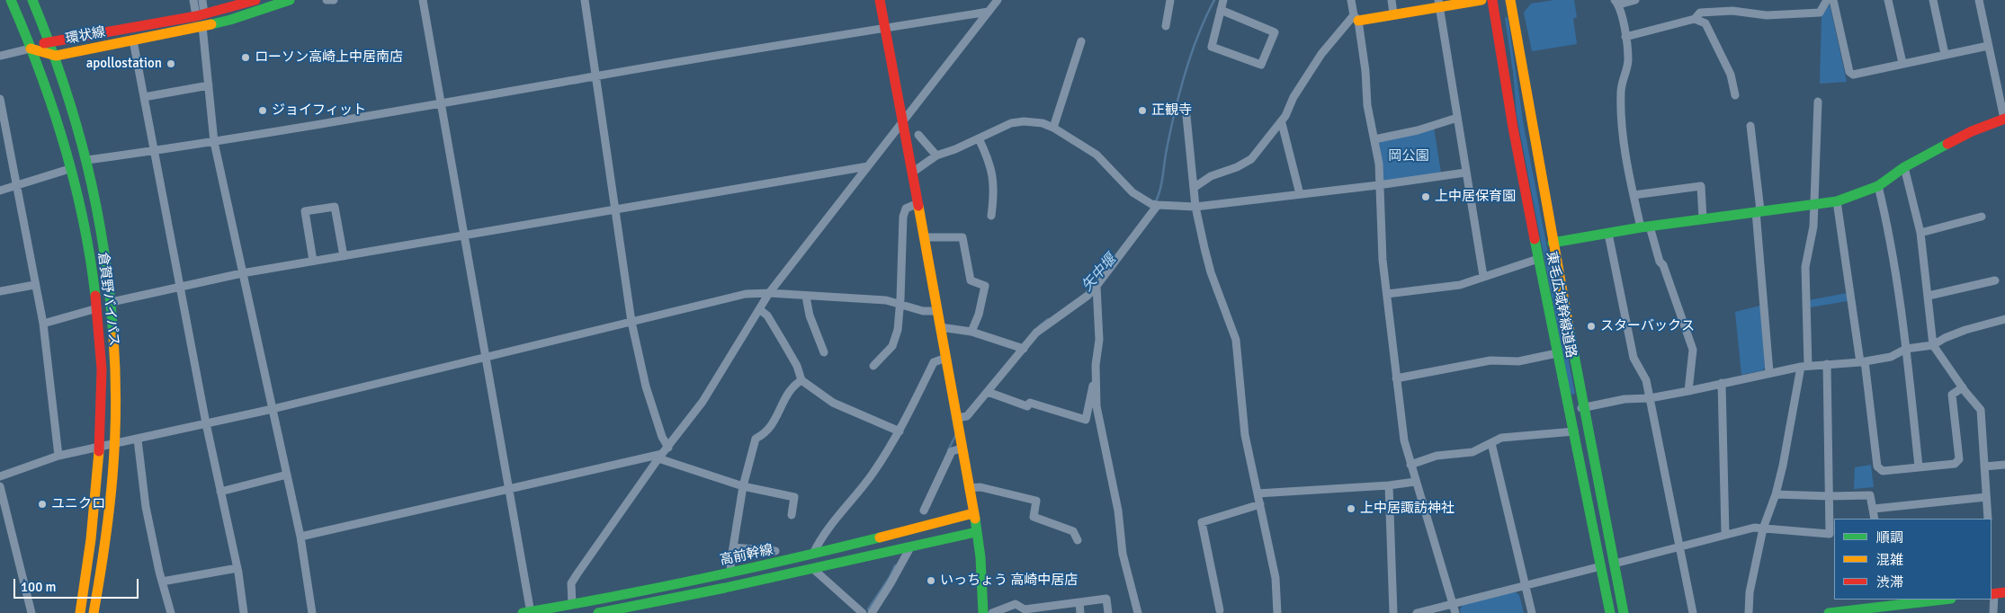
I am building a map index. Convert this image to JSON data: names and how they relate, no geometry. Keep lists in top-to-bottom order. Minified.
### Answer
{"streets":{"main road":["環状線","倉賀野バイパス","東毛広域幹線道路","高前幹線"]},"crossings":[["環状線","倉賀野バイパス"]],"water":["矢中堰"],"parks":["岡公園"],"places":["ローソン高崎上中居南店","apollostation","ジョイフィット","正観寺","上中居保育園","スターバックス","ユニクロ","上中居諏訪神社","いっちょう 高崎中居店"],"legend":["順調","混雑","渋滞"],"scale_bar":"100 m"}
